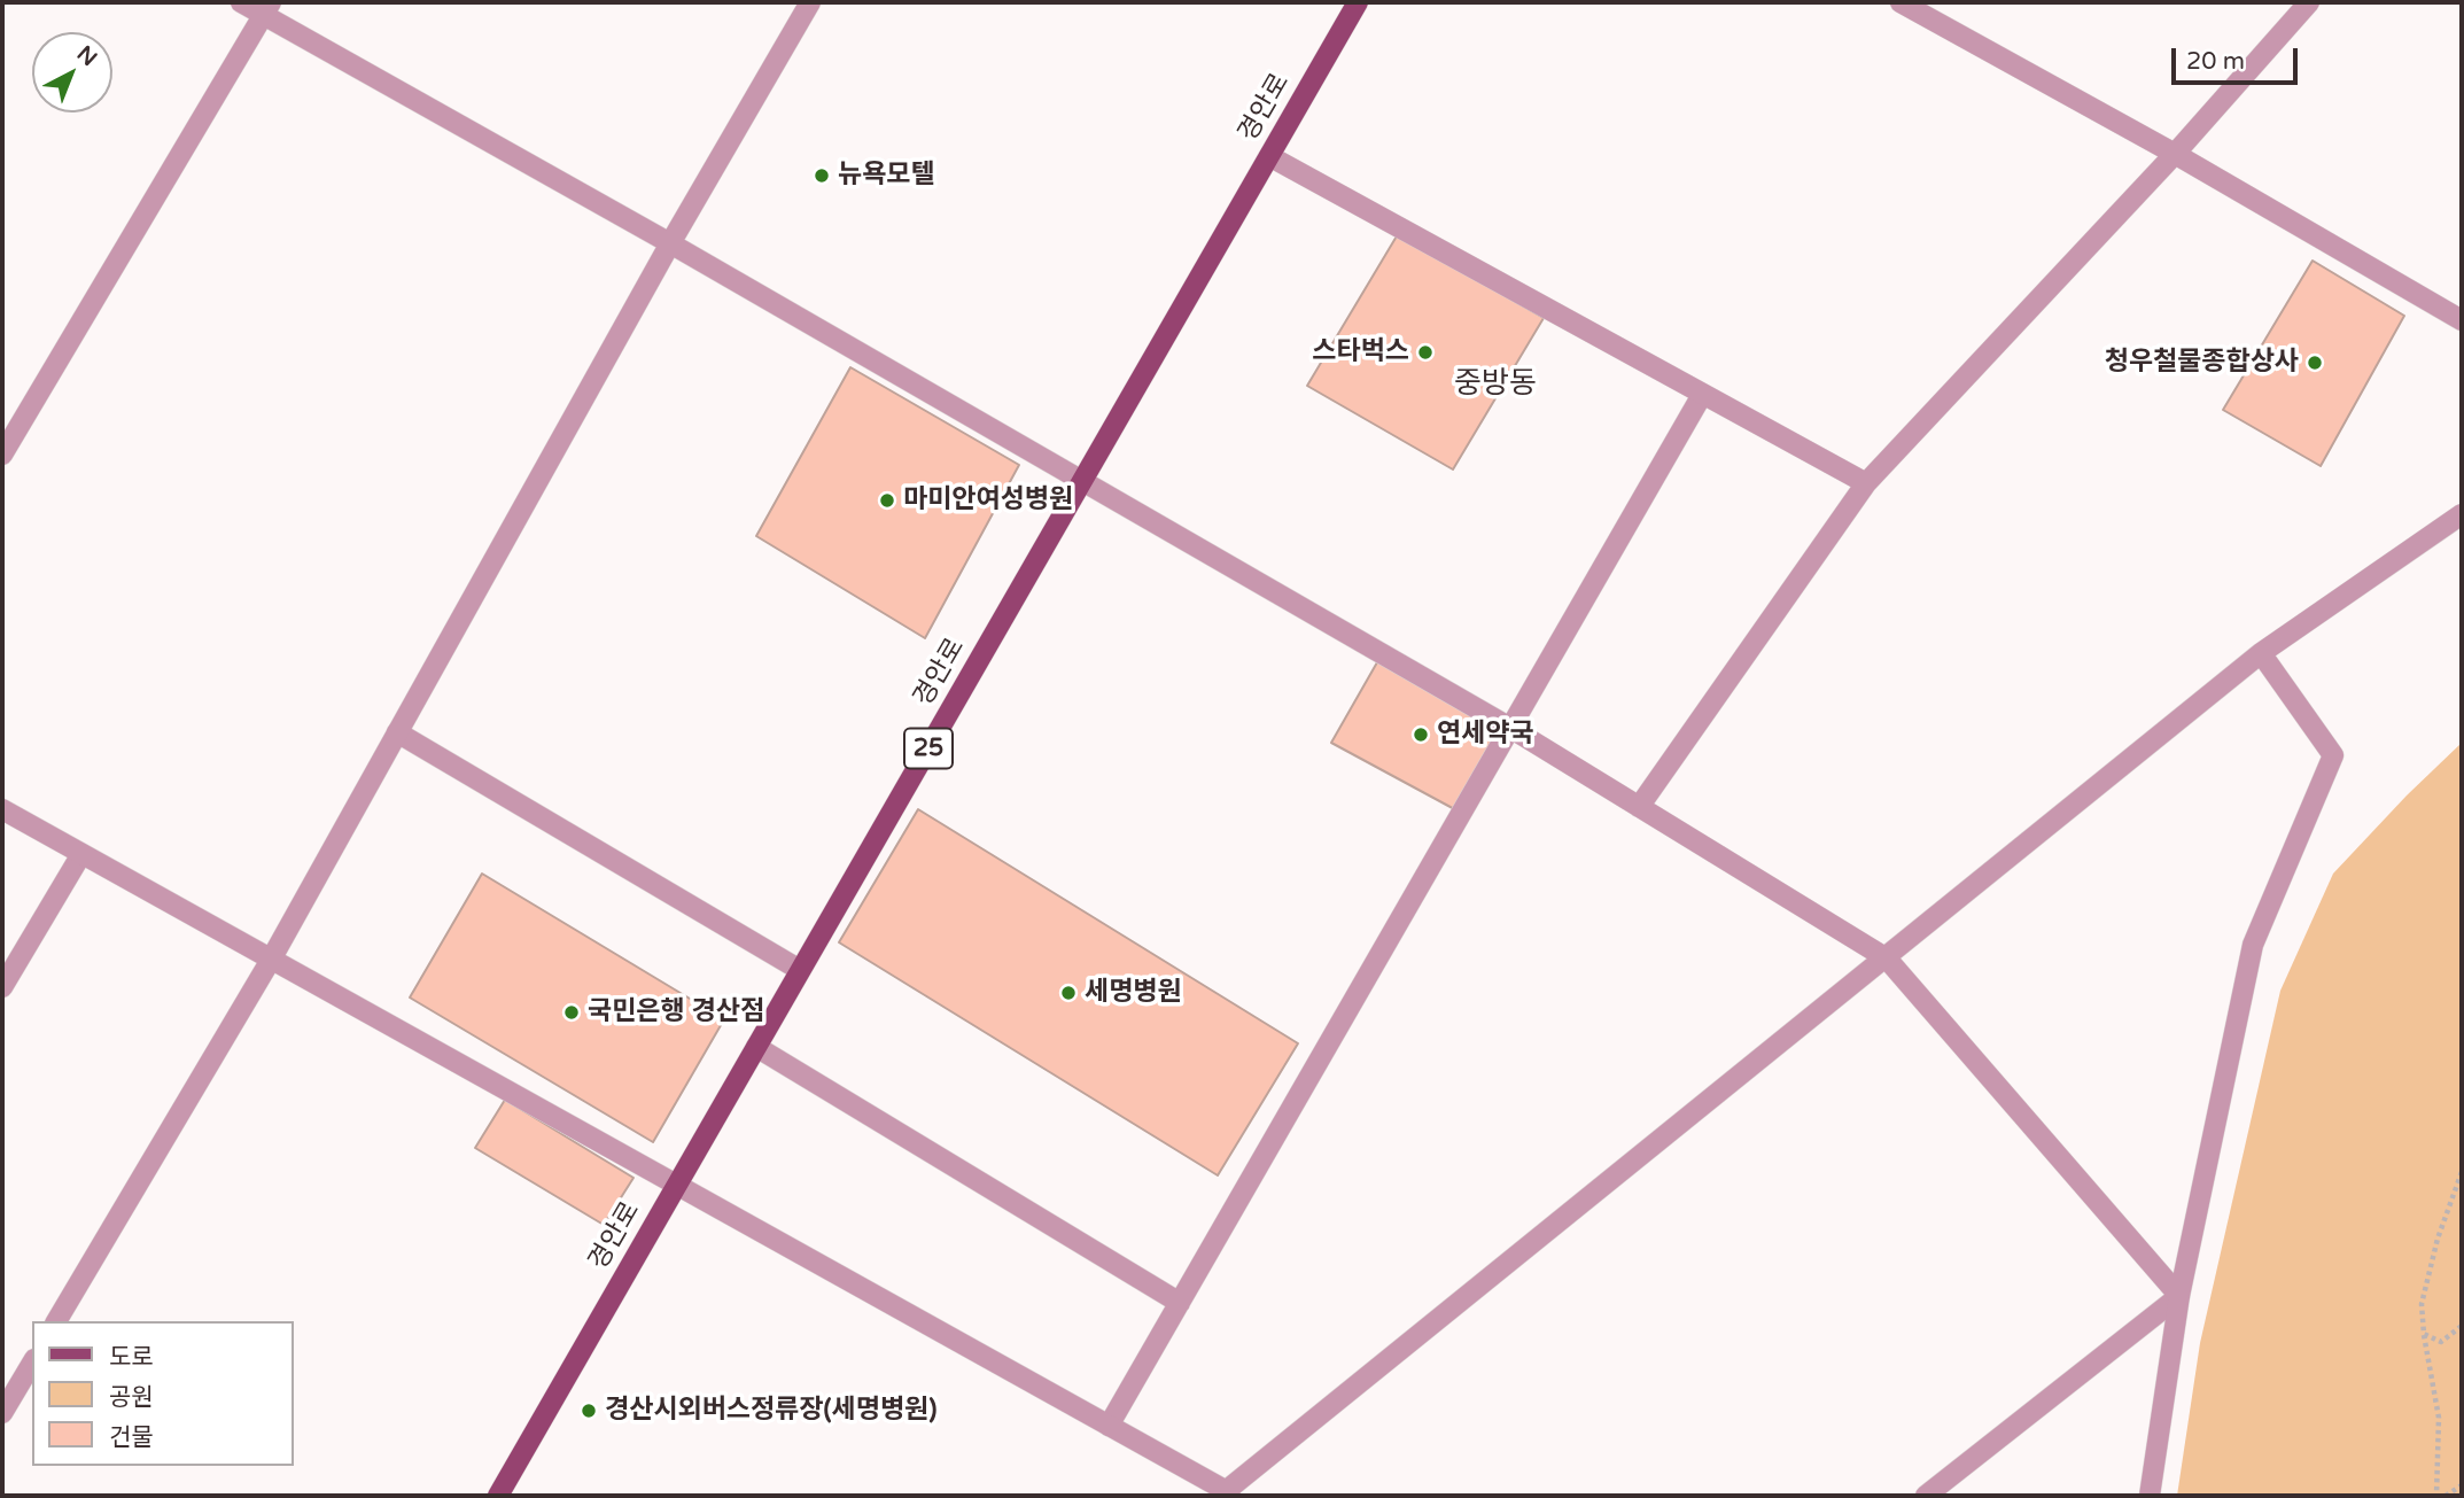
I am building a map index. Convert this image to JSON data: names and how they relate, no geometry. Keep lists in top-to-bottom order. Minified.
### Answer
{"streets":{"main road":["경안로","25"]},"districts":["중방동"],"places":["뉴욕모텔","스타벅스","청우철물종합상사","마미안여성병원","연세약국","세명병원","국민은행 경산점","경산시외버스정류장(세명병원)"],"legend":["도로","공원","건물"],"scale_bar":"20 m","north":"top right"}
